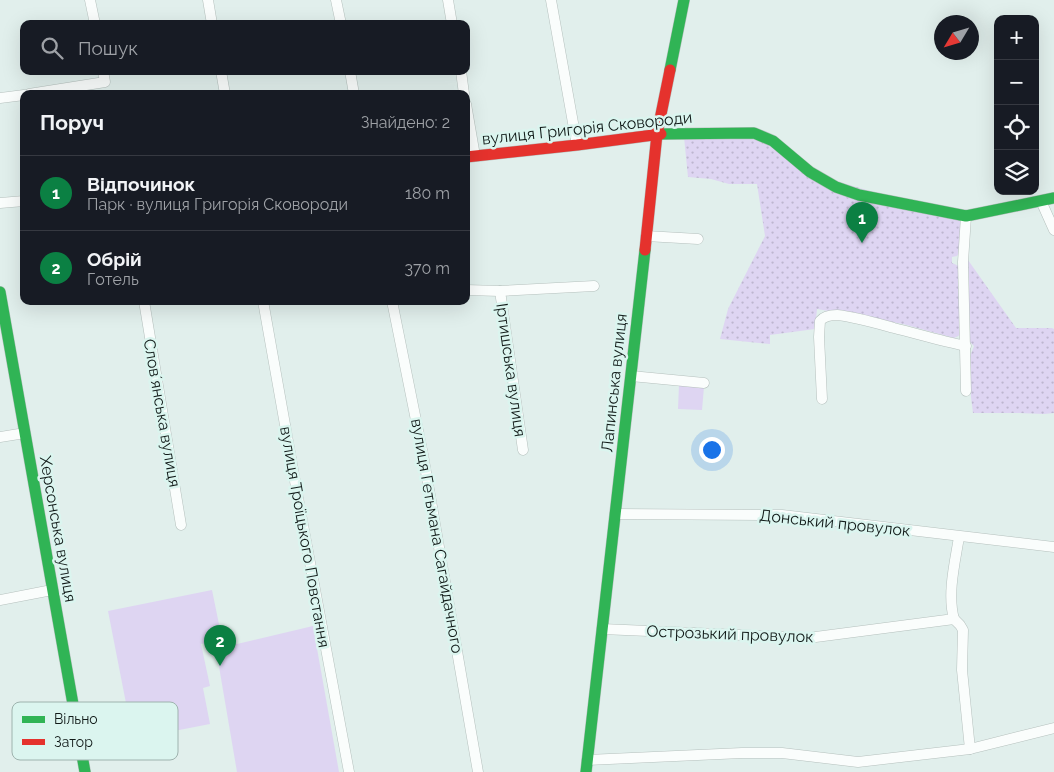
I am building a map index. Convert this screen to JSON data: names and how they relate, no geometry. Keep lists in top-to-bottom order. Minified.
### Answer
{"streets":{"street":["вулиця Григорія Сковороди","Іртишська вулиця","Лапинська вулиця","Словʼянська вулиця","Донський провулок","Херсонська вулиця","вулиця Гетьмана Сагайдачного","вулиця Троїцького Повстання","Острозький провулок"]},"crossings":[["вулиця Григорія Сковороди","Лапинська вулиця"],["Лапинська вулиця","Донський провулок"],["Лапинська вулиця","Острозький провулок"]],"legend":["Вільно","Затор"],"north":"bottom left","page":{"map_buttons":["+","−"],"search":"Пошук","heading":["Поруч","Знайдено: 2"],"list":[{"mark":"1","name":"Відпочинок","note":"Парк · вулиця Григорія Сковороди","value":"180 m"},{"mark":"2","name":"Обрій","note":"Готель","value":"370 m"}],"pins":["1","2"]}}
